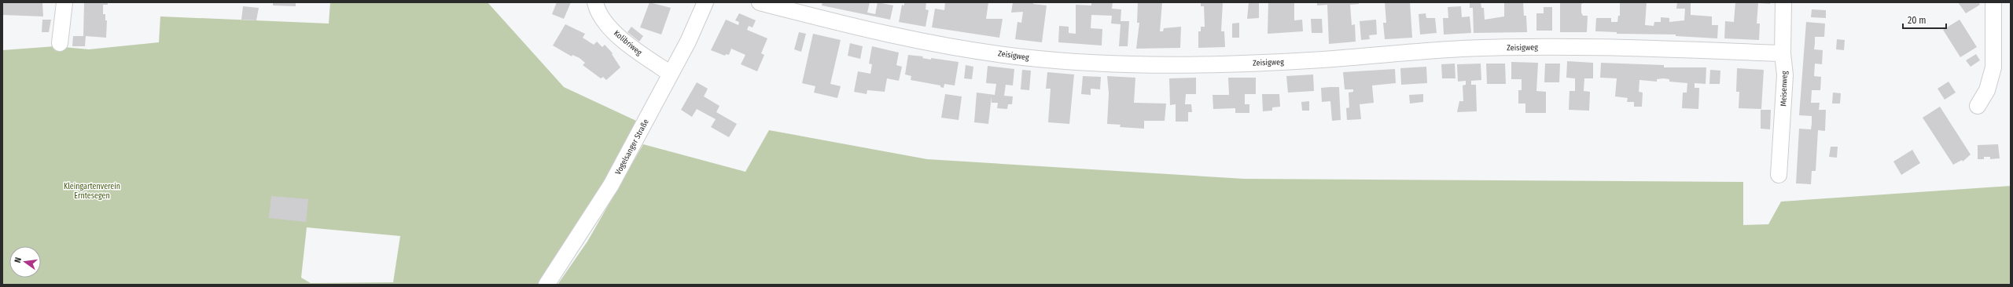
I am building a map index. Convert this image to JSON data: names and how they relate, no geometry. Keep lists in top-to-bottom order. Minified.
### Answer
{"streets":{"street":["Kolibriweg","Zeisigweg","Meisenweg","Vogelsanger Straße"]},"crossings":[["Kolibriweg","Vogelsanger Straße"],["Zeisigweg","Meisenweg"]],"parks":["Kleingartenverein Erntesegen"],"scale_bar":"20 m","north":"left"}
